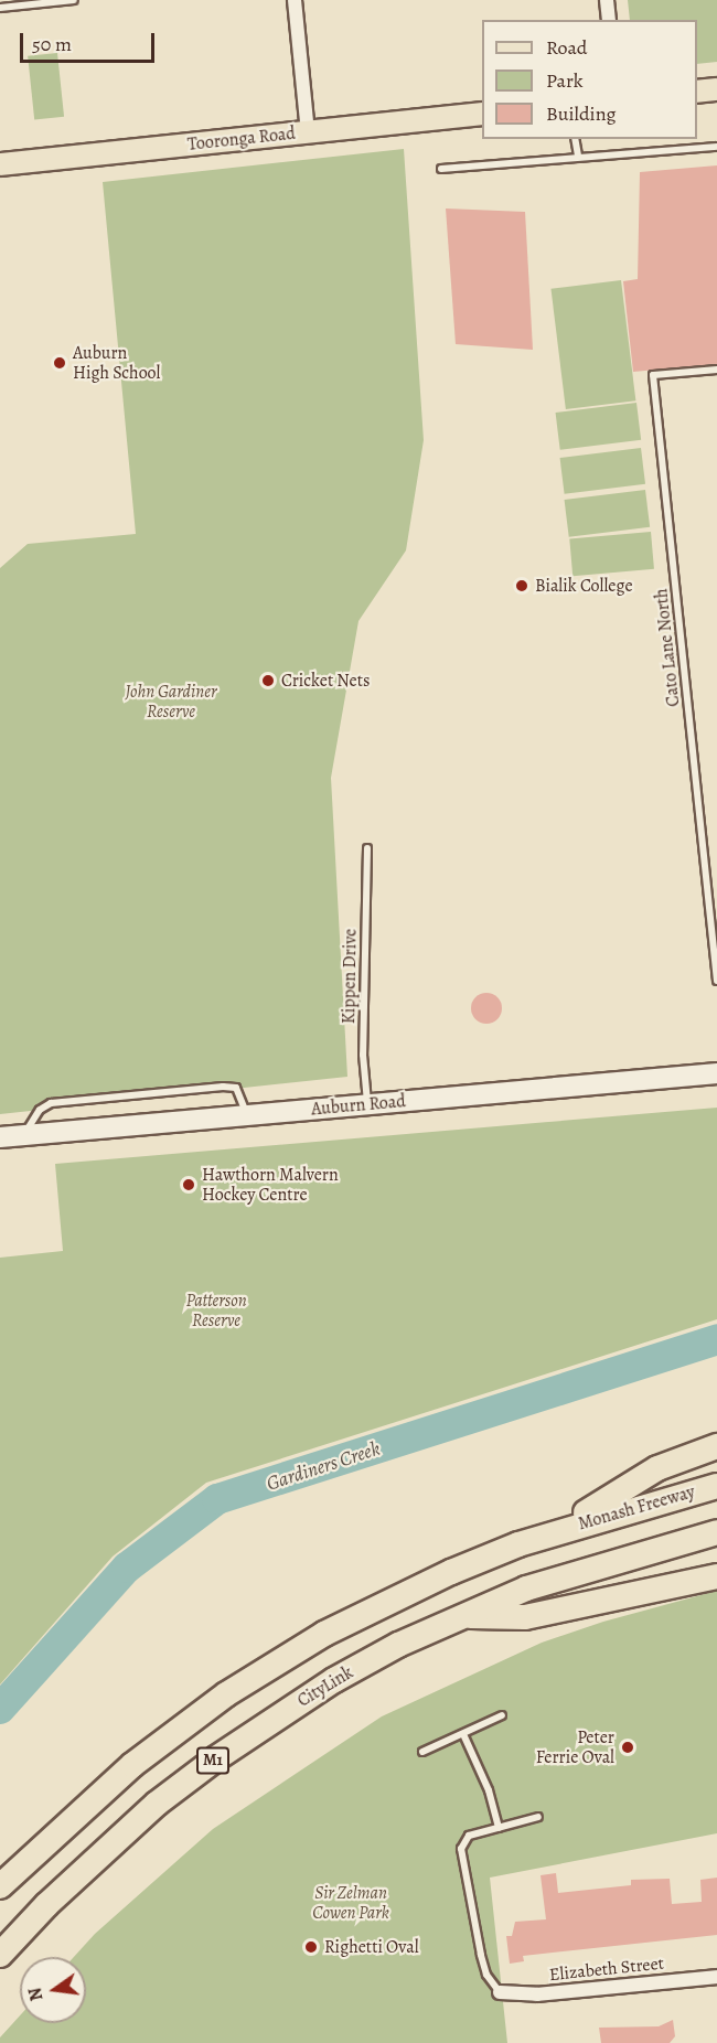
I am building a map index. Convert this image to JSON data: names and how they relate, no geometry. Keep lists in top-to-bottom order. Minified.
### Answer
{"streets":{"highway":["Monash Freeway","CityLink","M1"],"main road":["Tooronga Road","Auburn Road"],"street":["Elizabeth Street"],"lane":["Cato Lane North","Kippen Drive"]},"crossings":[["Kippen Drive","Auburn Road"],["Monash Freeway","M1"]],"water":["Gardiners Creek"],"parks":["John Gardiner Reserve","Patterson Reserve","Sir Zelman Cowen Park"],"places":["Auburn High School","Bialik College","Cricket Nets","Hawthorn Malvern Hockey Centre","Peter Ferrie Oval","Righetti Oval"],"legend":["Road","Park","Building"],"scale_bar":"50 m","north":"left"}
